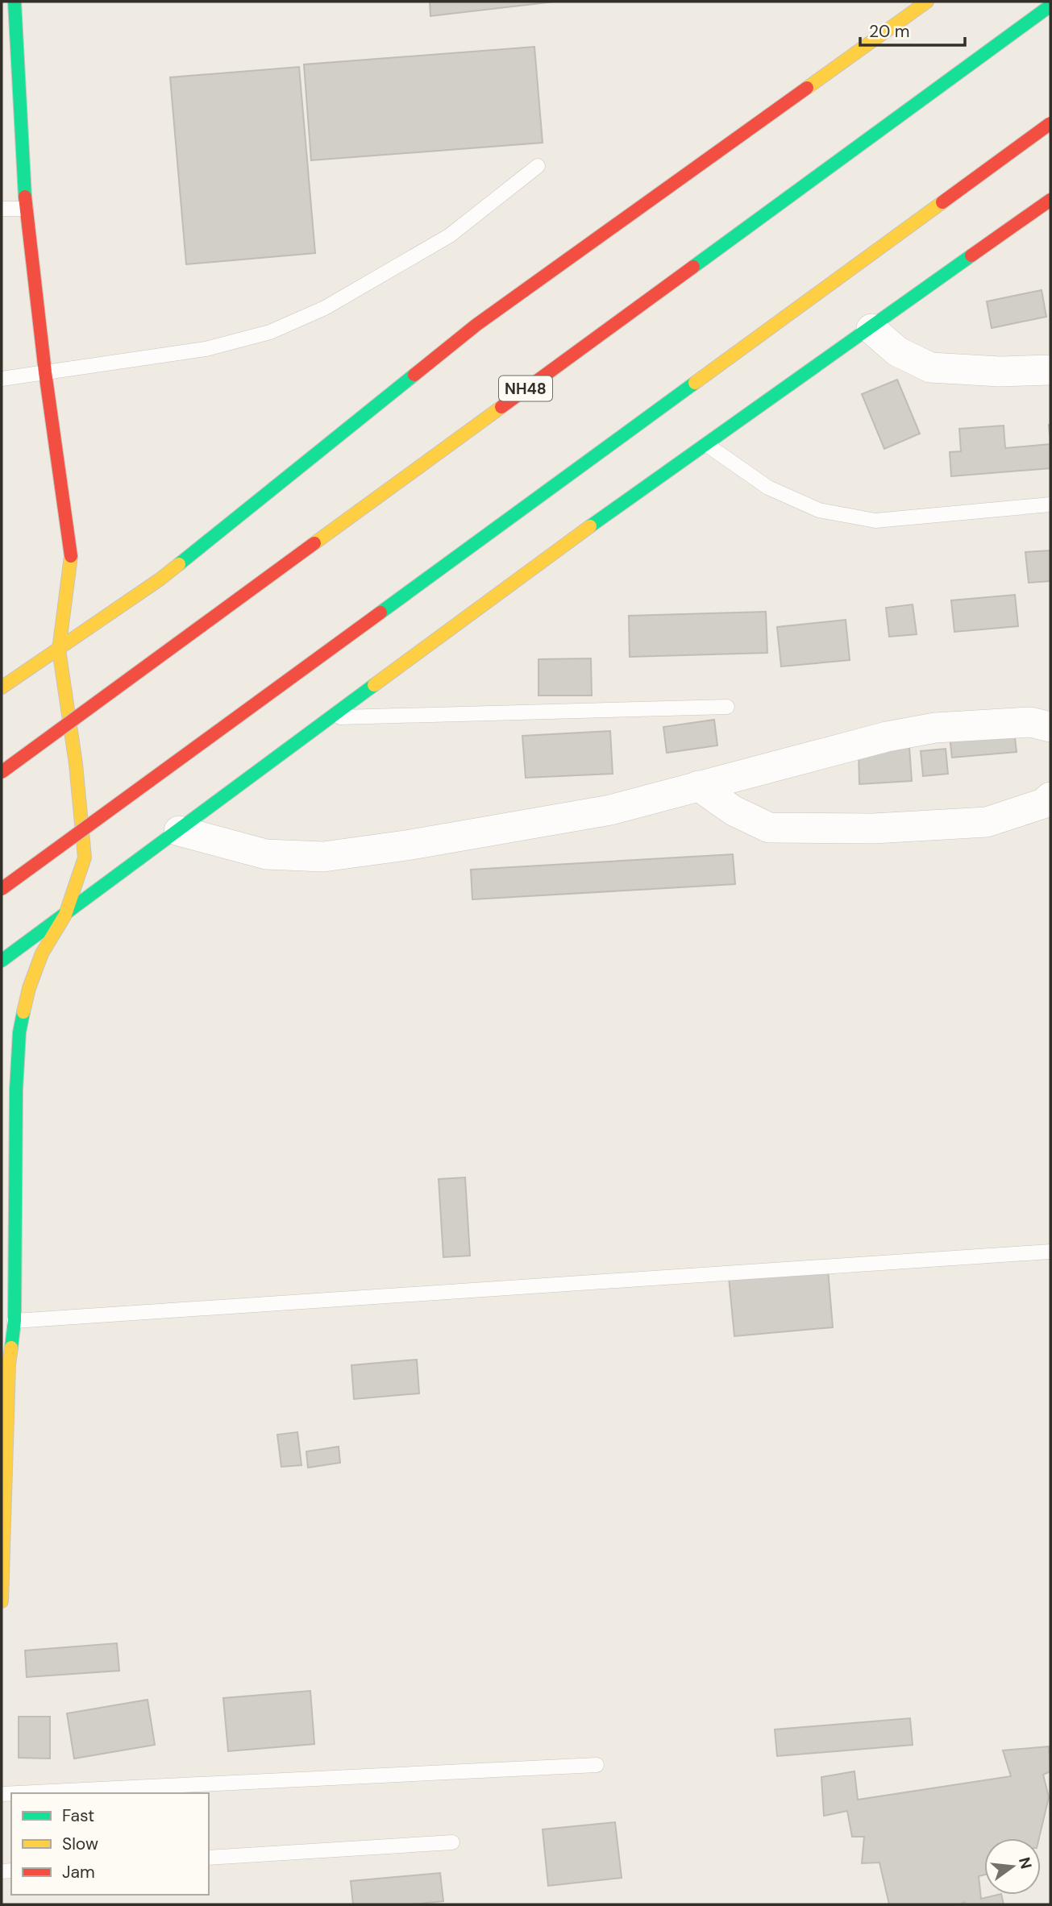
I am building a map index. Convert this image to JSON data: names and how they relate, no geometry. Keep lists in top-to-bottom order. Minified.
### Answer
{"streets":{"main road":["NH48"]},"legend":["Fast","Slow","Jam"],"scale_bar":"20 m","north":"right"}
